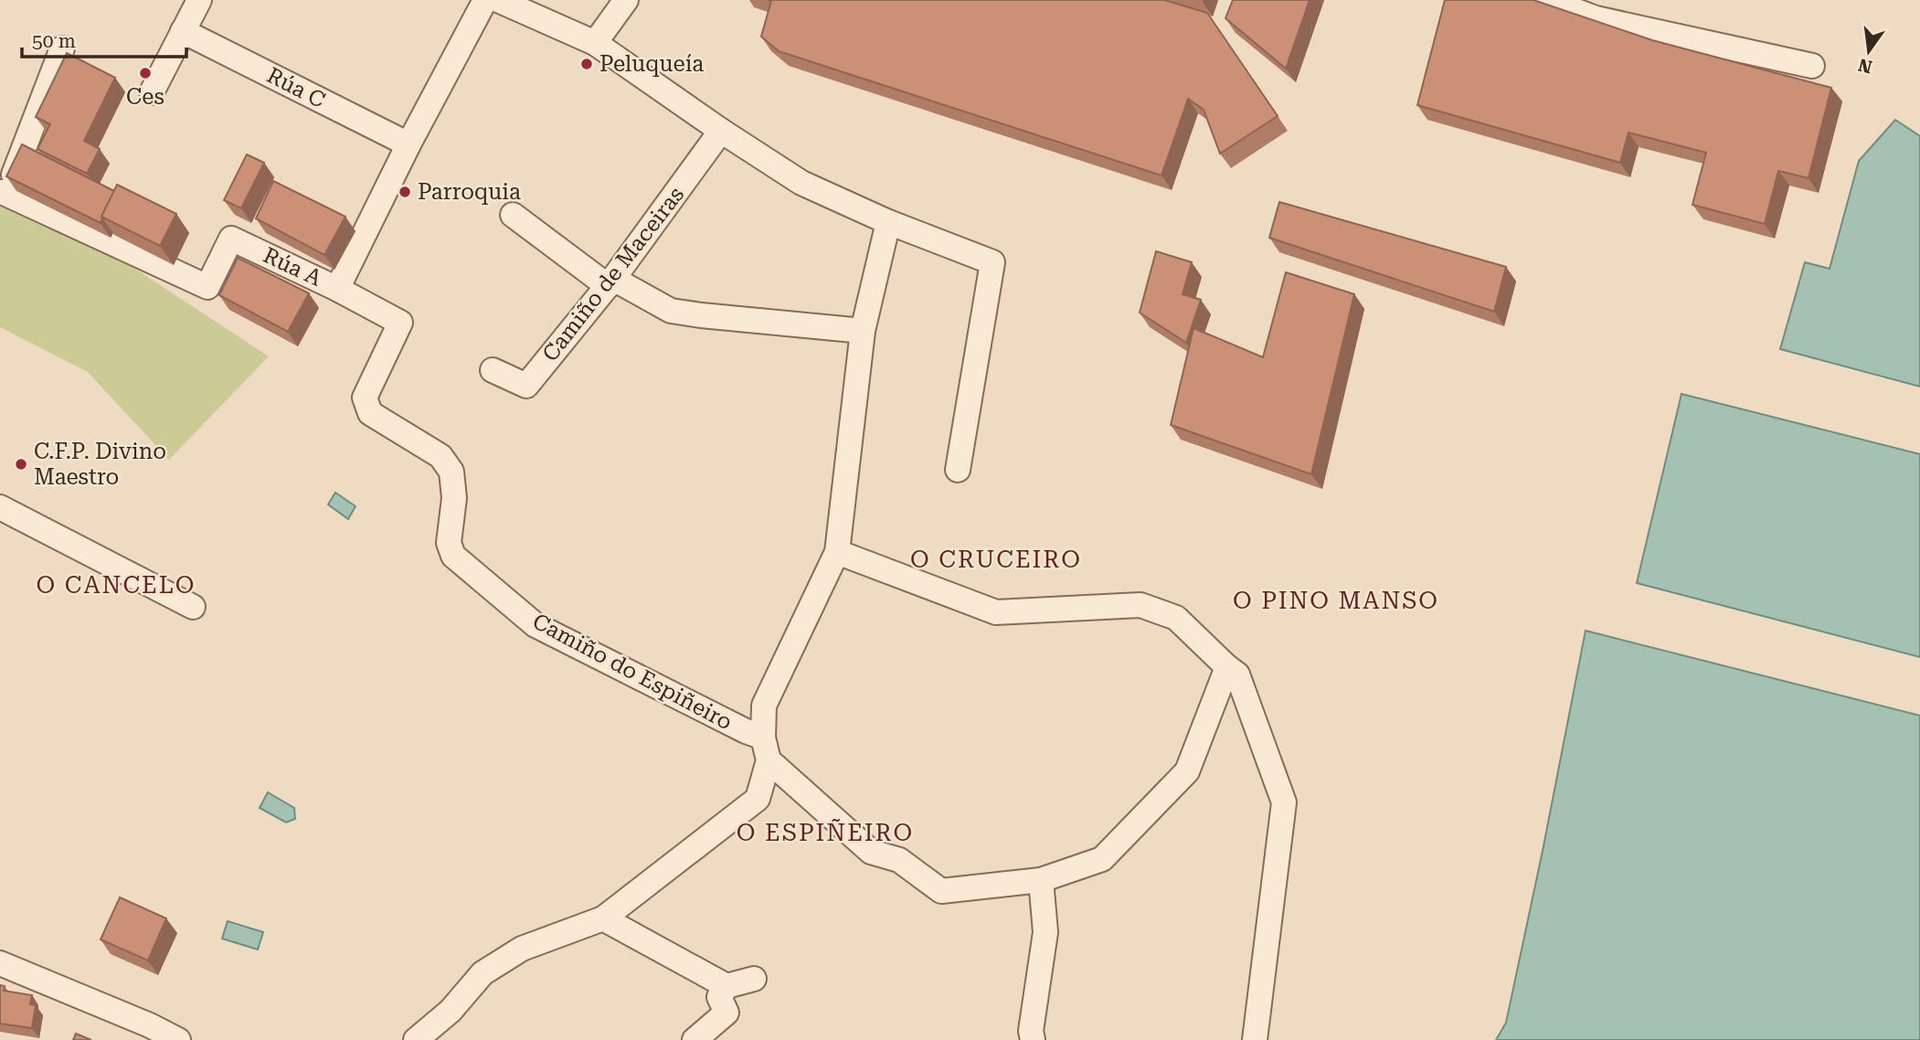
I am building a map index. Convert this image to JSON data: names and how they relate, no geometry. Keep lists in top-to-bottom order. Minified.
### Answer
{"streets":{"street":["Rúa C","Rúa A","Camiño de Maceiras","Camiño do Espiñeiro"]},"crossings":[["Rúa A","Camiño do Espiñeiro"]],"districts":["O CRUCEIRO","O CANCELO","O PINO MANSO","O ESPIÑEIRO"],"places":["Peluqueía","Ces","Parroquia","C.F.P. Divino Maestro"],"scale_bar":"50 m","north":"bottom"}
